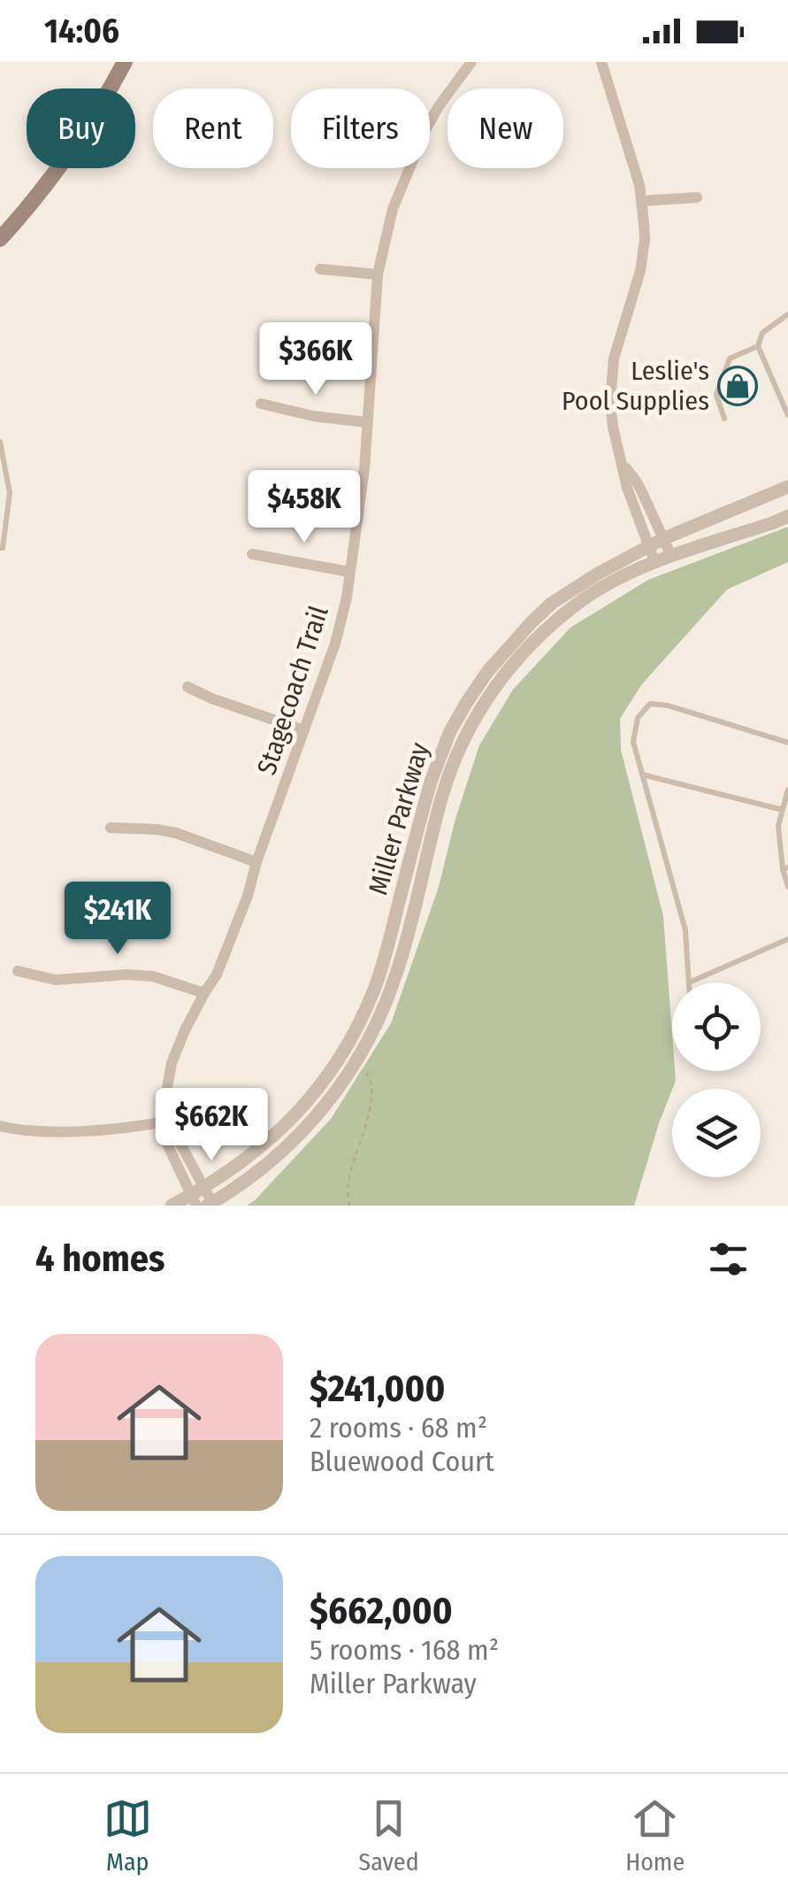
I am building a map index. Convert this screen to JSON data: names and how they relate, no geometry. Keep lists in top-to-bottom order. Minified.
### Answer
{"streets":{"street":["Stagecoach Trail","Miller Parkway"]},"places":{"shop":["Leslie's Pool Supplies"]},"page":{"status":"14:06","chip":["Buy","Rent","Filters","New"],"price":["$366K","$458K","$241K","$662K"],"heading":"4 homes","list":[{"name":"$241,000","note":"2 rooms · 68 m² · Bluewood Court"},{"name":"$662,000","note":"5 rooms · 168 m² · Miller Parkway"}],"tabs":["Map","Saved","Home"]}}
